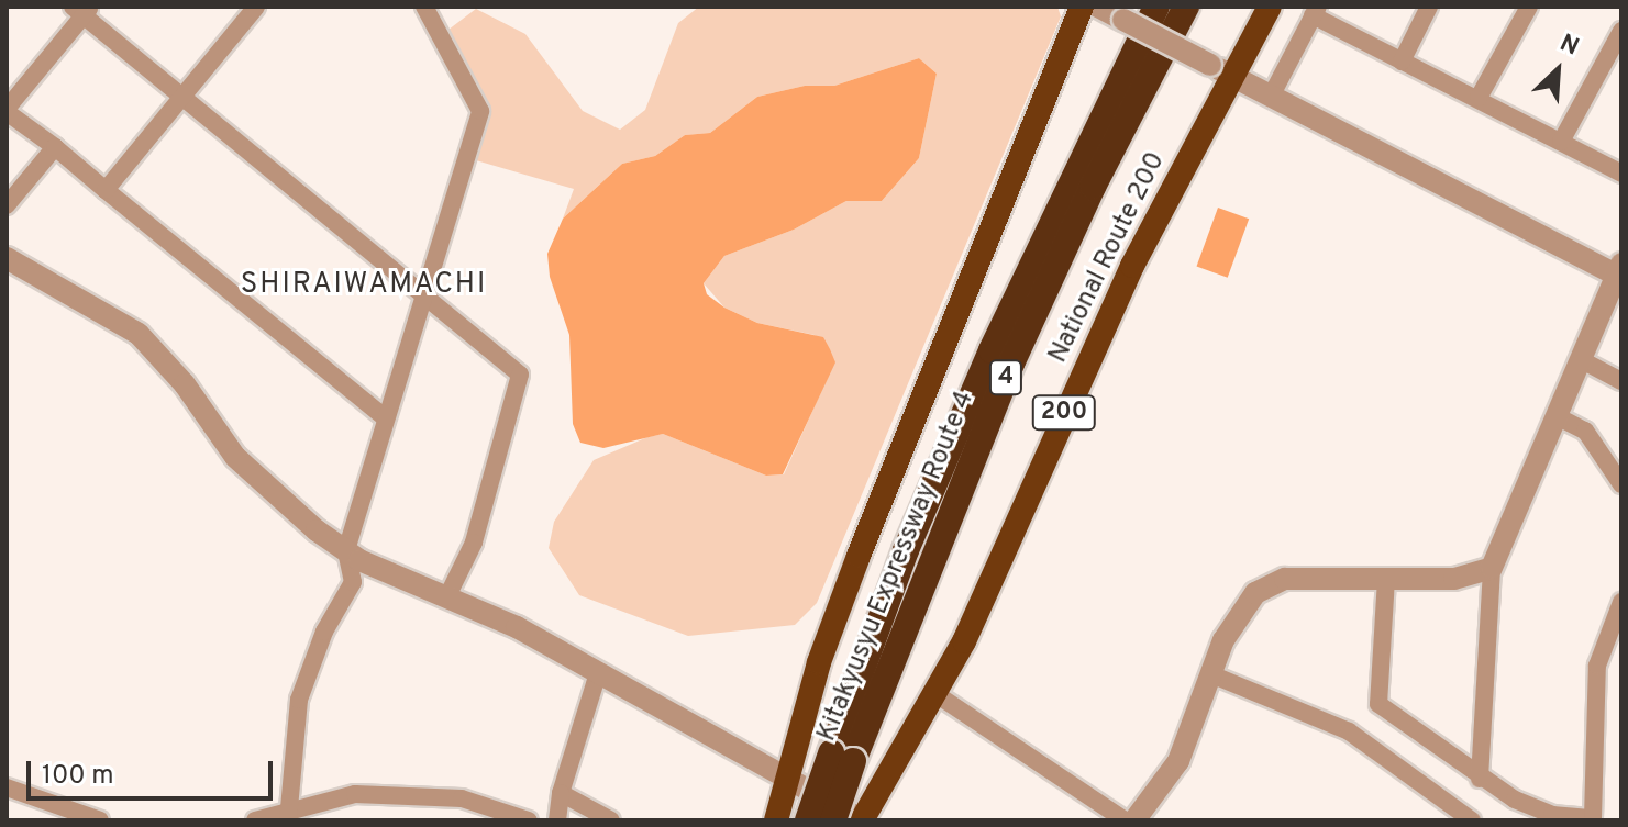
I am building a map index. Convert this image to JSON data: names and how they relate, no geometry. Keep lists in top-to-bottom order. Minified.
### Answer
{"streets":{"highway":["National Route 200","4","200","Kitakyusyu Expressway Route 4"]},"districts":["SHIRAIWAMACHI"],"scale_bar":"100 m","north":"top right"}
